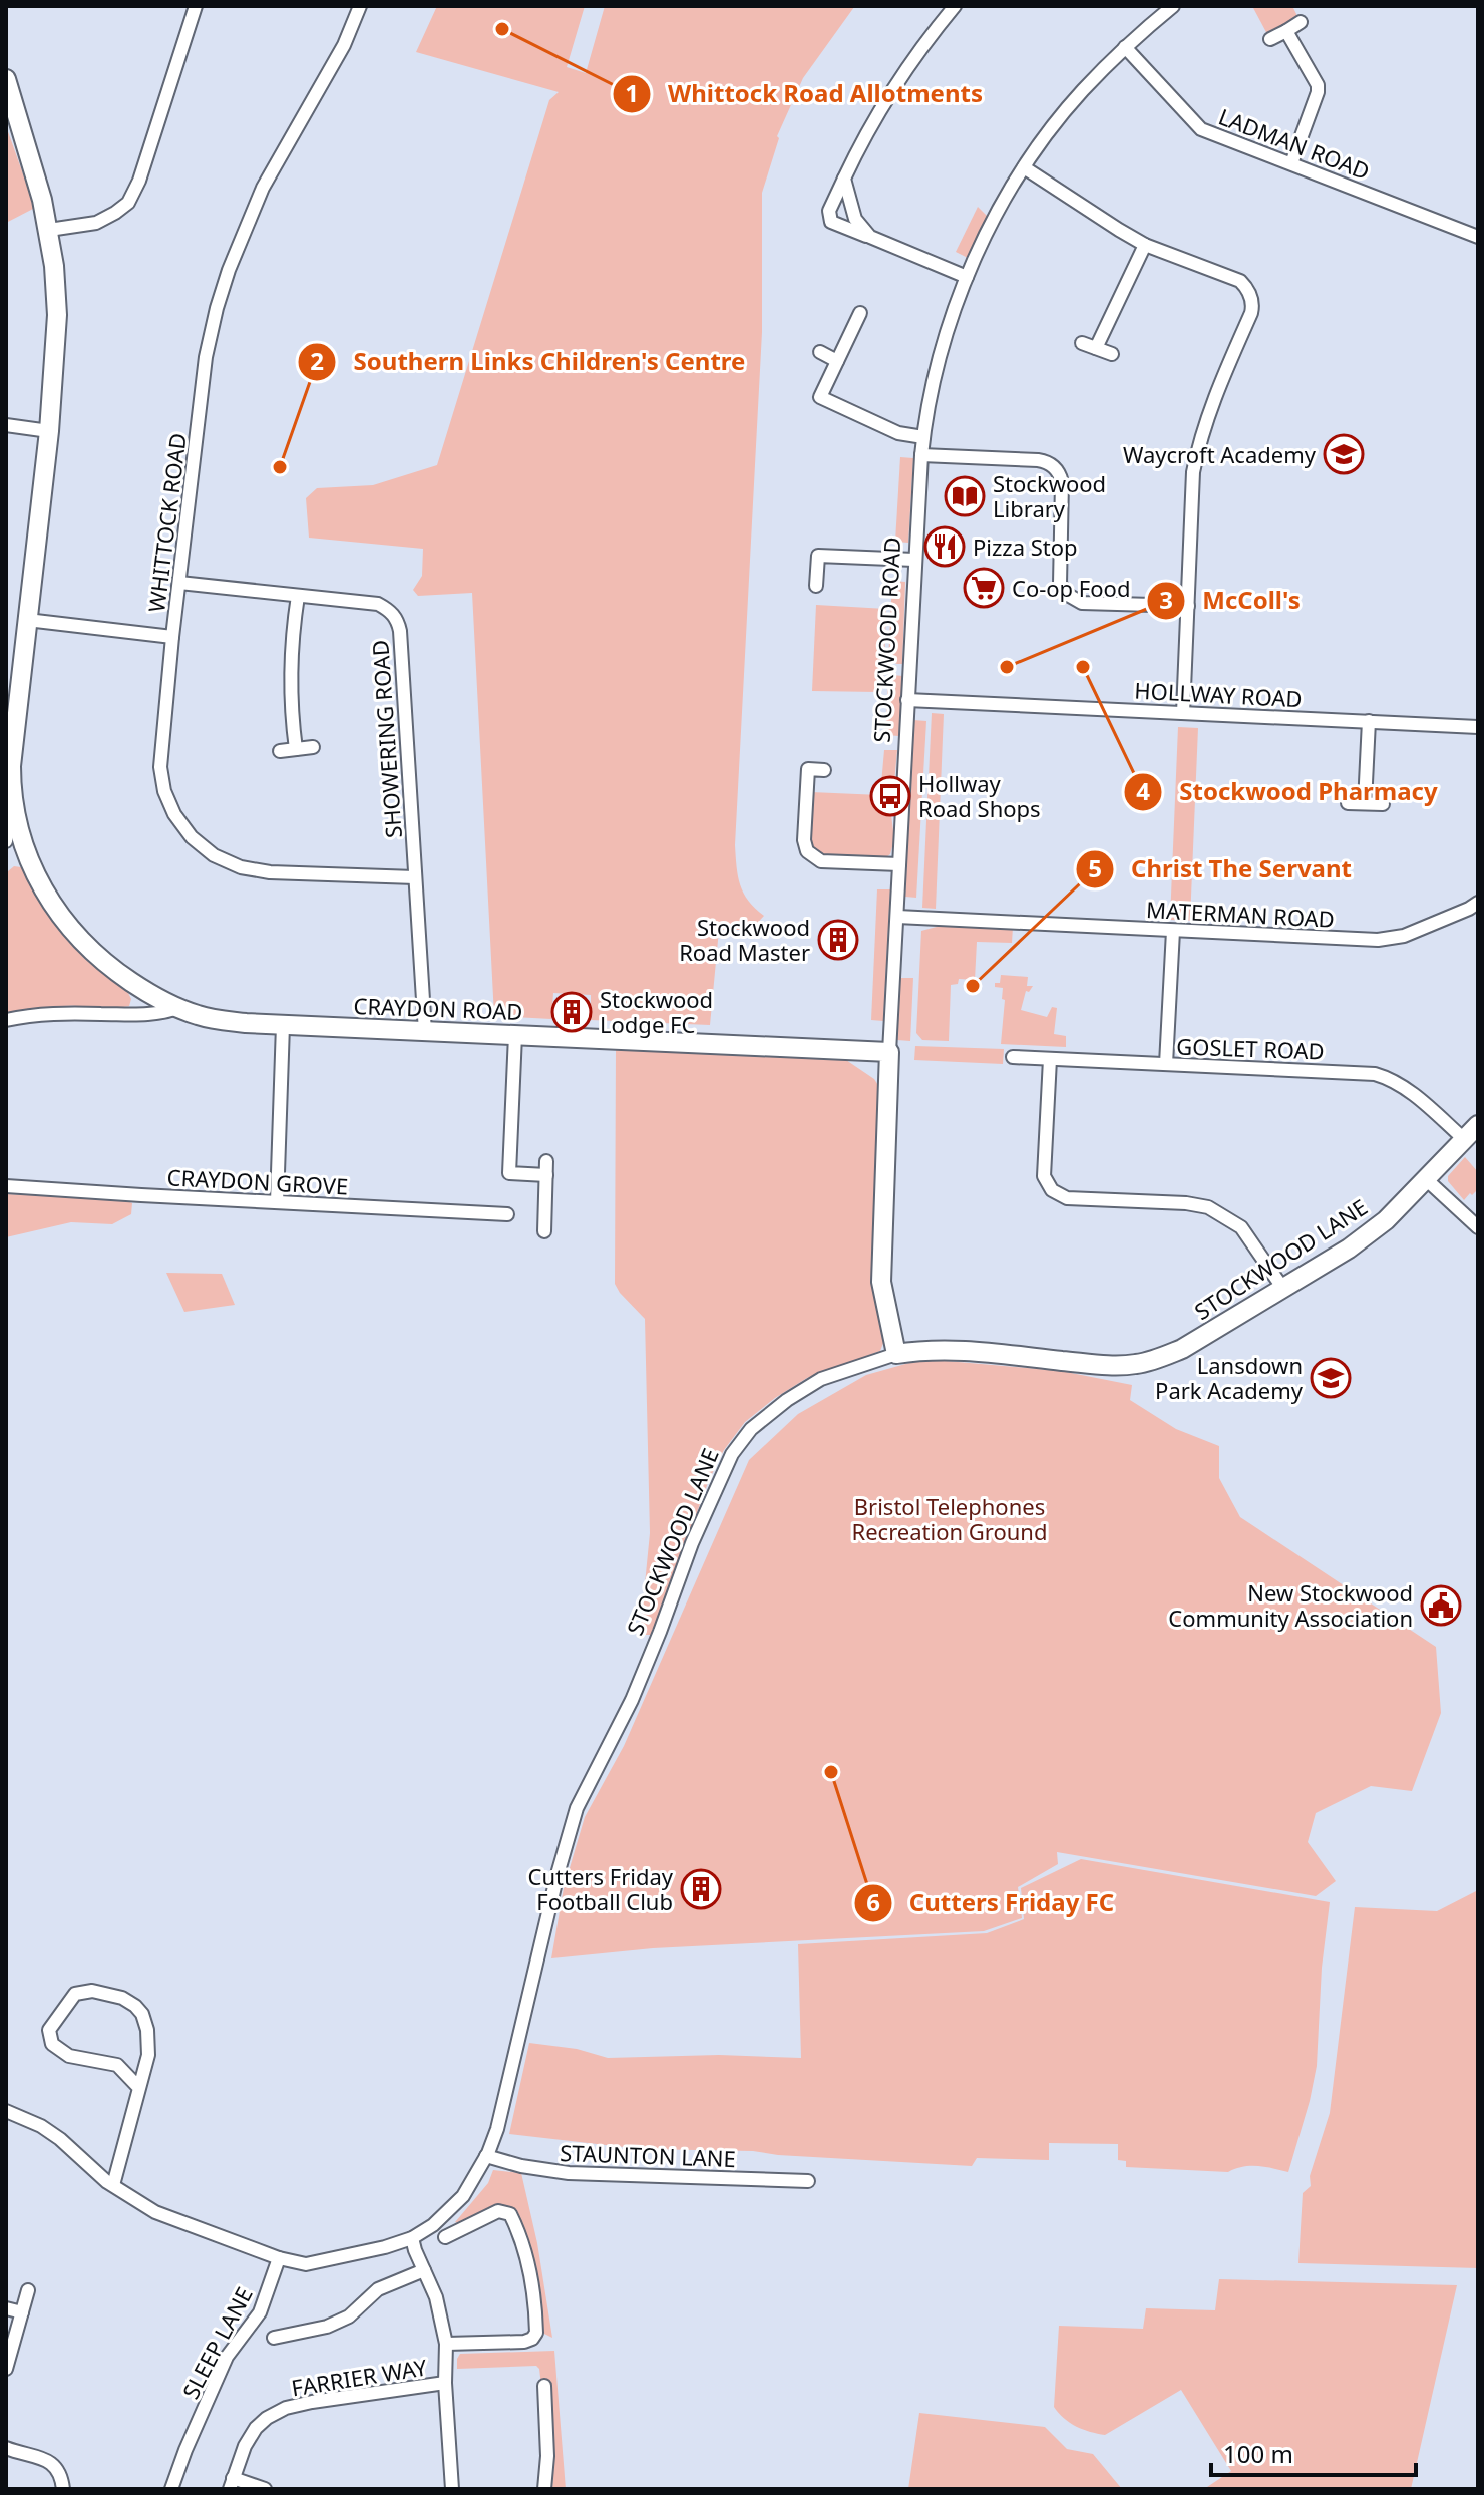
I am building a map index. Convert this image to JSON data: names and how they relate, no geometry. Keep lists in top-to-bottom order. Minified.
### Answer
{"streets":{"street":["LADMAN ROAD","WHITTOCK ROAD","STOCKWOOD ROAD","HOLLWAY ROAD","SHOWERING ROAD","MATERMAN ROAD","CRAYDON ROAD","GOSLET ROAD","CRAYDON GROVE","STOCKWOOD LANE","STAUNTON LANE","SLEEP LANE","FARRIER WAY"]},"crossings":[["LADMAN ROAD","STOCKWOOD ROAD"],["WHITTOCK ROAD","SHOWERING ROAD"],["STOCKWOOD ROAD","HOLLWAY ROAD"],["STOCKWOOD ROAD","MATERMAN ROAD"],["STOCKWOOD ROAD","CRAYDON ROAD"],["STOCKWOOD ROAD","STOCKWOOD LANE"],["SHOWERING ROAD","CRAYDON ROAD"],["GOSLET ROAD","STOCKWOOD LANE"],["STOCKWOOD LANE","STAUNTON LANE"]],"parks":["Bristol Telephones Recreation Ground"],"places":{"other":["Whittock Road Allotments","Southern Links Children's Centre","McColl's","Stockwood Pharmacy","Christ The Servant","Cutters Friday FC"],"school or university":["Waycroft Academy","Lansdown Park Academy"],"library":["Stockwood Library"],"restaurant":["Pizza Stop"],"supermarket":["Co-op Food"],"bus stop":["Hollway Road Shops"],"building":["Stockwood Road Master","Stockwood Lodge FC","Cutters Friday Football Club"],"public building":["New Stockwood Community Association"]},"scale_bar":"100 m"}
